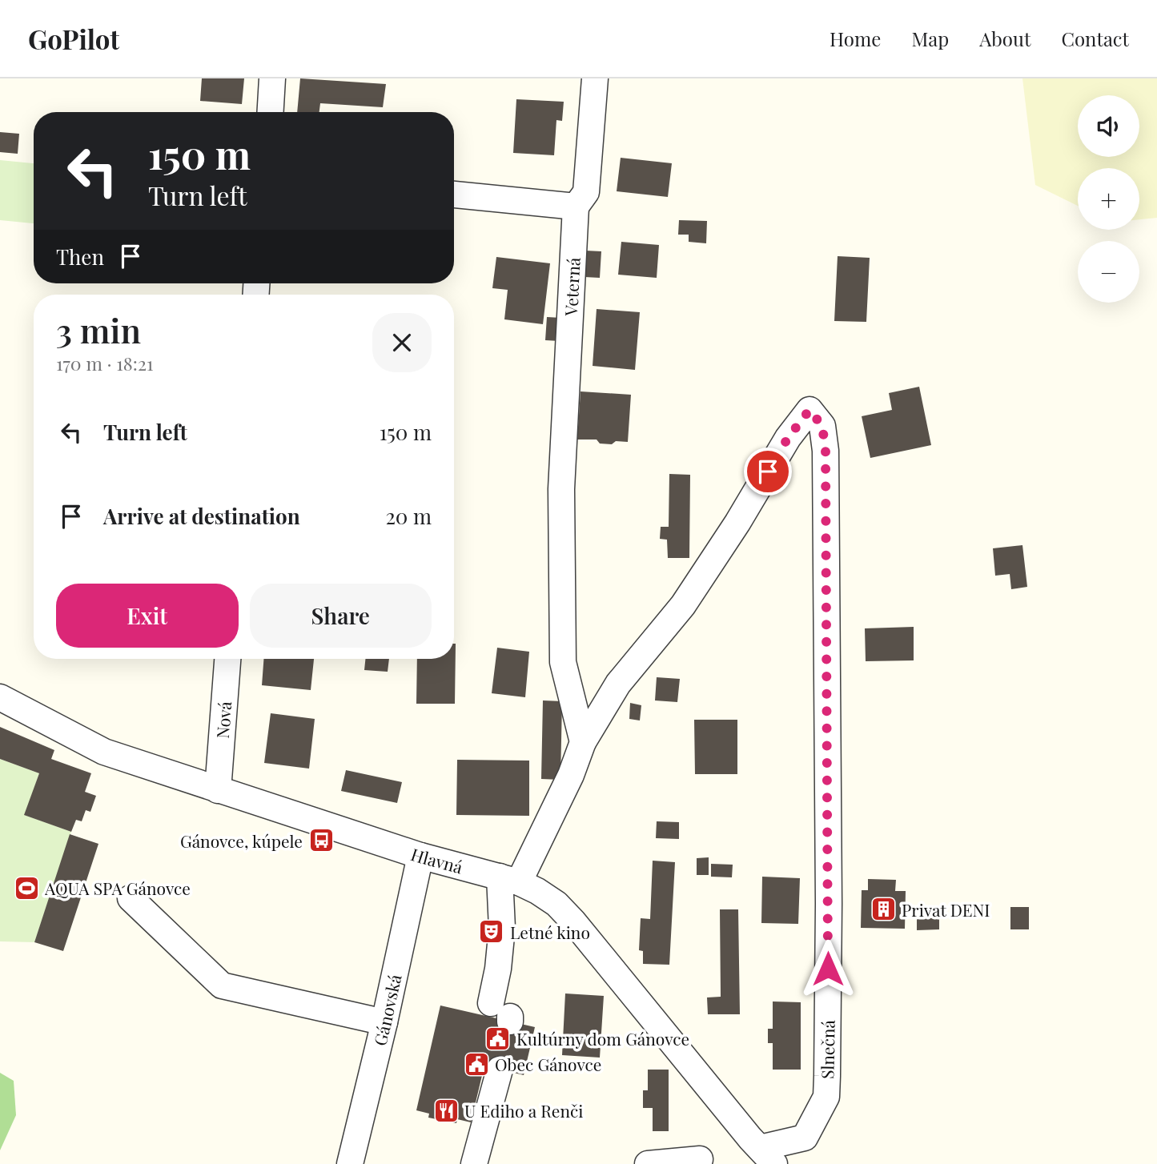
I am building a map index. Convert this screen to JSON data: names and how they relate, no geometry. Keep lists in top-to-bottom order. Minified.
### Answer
{"streets":{"street":["Veterná","Nová","Hlavná","Gánovská","Slnečná"]},"crossings":[["Veterná","Slnečná"],["Nová","Hlavná"],["Hlavná","Gánovská"],["Hlavná","Slnečná"]],"places":{"bus stop":["Gánovce, kúpele"],"sports":["AQUA SPA Gánovce"],"building":["Privat DENI"],"theatre":["Letné kino"],"public building":["Kultúrny dom Gánovce","Obec Gánovce"],"restaurant":["U Ediho a Renči"]},"page":{"header":"GoPilot","nav":["Home","Map","About","Contact"],"map_buttons":["+","−"],"turn":["150 m","Turn left"],"then":"Then","heading":["3 min","170 m · 18:21"],"list":[{"name":"Turn left","value":"150 m"},{"name":"Arrive at destination","value":"20 m"}],"buttons":["Exit","Share"]}}
